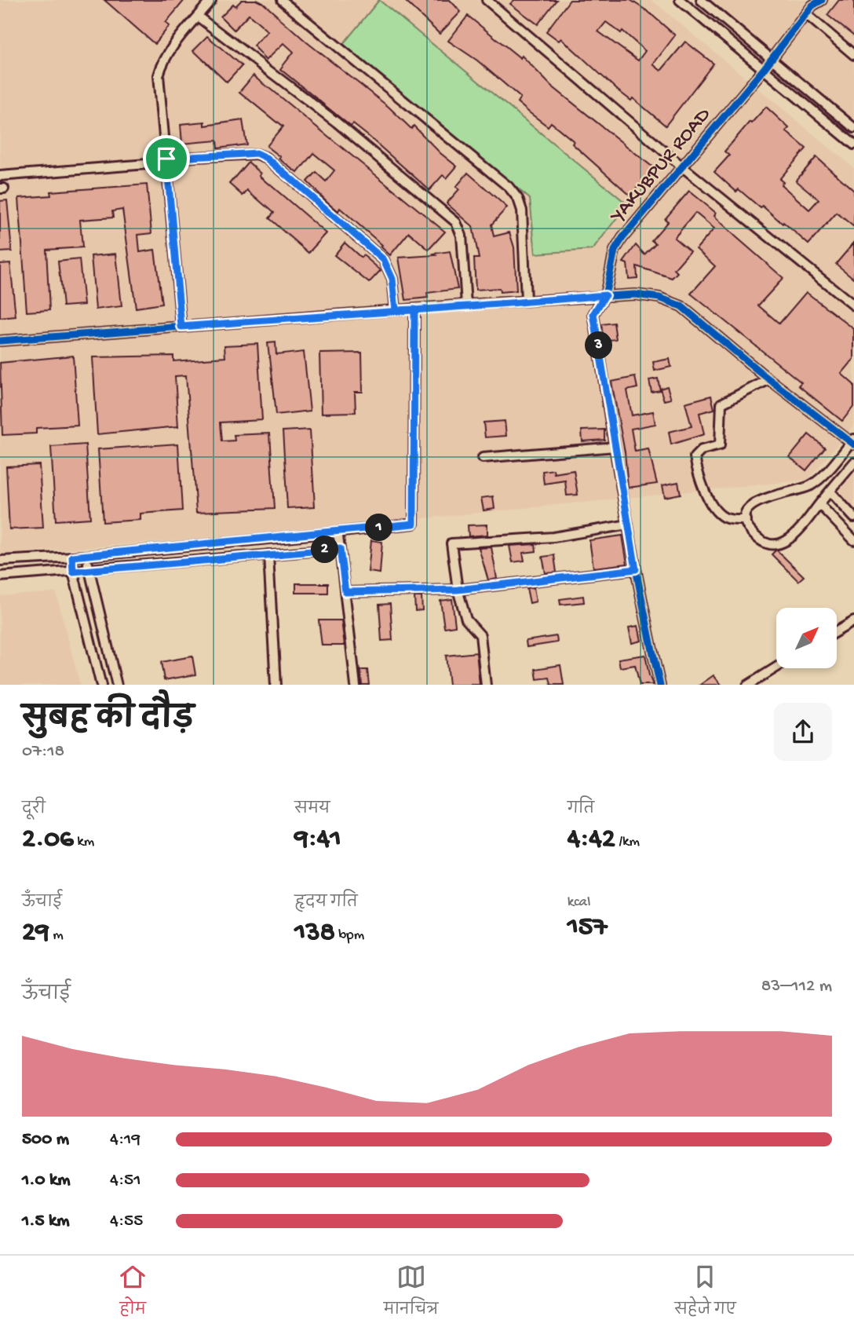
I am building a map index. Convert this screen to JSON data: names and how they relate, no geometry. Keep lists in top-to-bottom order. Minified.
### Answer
{"streets":{"street":["YAKUBPUR ROAD"]},"north":"top right","page":{"pins":["3","1","2"],"heading":["सुबह की दौड़","07:18"],"stats":[["दूरी","2.06 km"],["समय","9:41"],["गति","4:42 /km"],["ऊँचाई","29 m"],["हृदय गति","138 bpm"],["kcal","157"]],"chart":["ऊँचाई","83–112 m"],"list":[{"name":"500 m","note":"4:19"},{"name":"1.0 km","note":"4:51"},{"name":"1.5 km","note":"4:55"}],"tabs":["होम","मानचित्र","सहेजे गए"]}}
